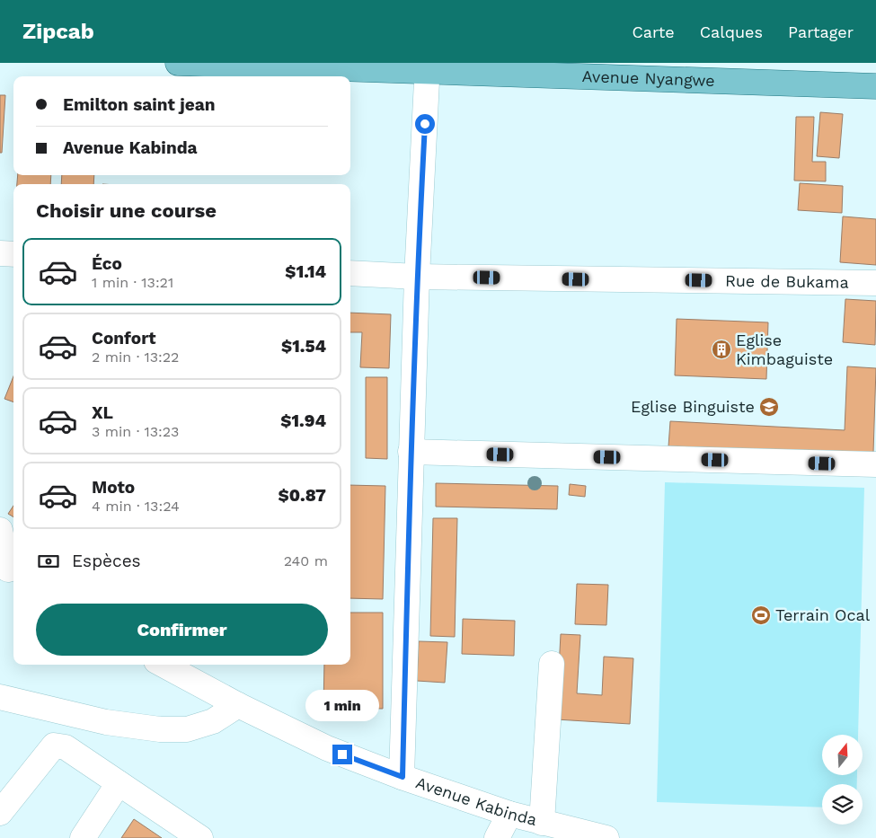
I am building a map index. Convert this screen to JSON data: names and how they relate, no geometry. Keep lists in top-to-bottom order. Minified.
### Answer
{"streets":{"main road":["Avenue Nyangwe"],"street":["Rue de Bukama","Avenue Kabinda"]},"places":{"building":["Eglise Kimbaguiste"],"school or university":["Eglise Binguiste"],"sports":["Terrain Ocal"]},"north":"top","page":{"header":"Zipcab","nav":["Carte","Calques","Partager"],"banner":["Emilton saint jean","Avenue Kabinda"],"heading":"Choisir une course","list":[{"name":"Éco","note":"1 min · 13:21","value":"$1.14"},{"name":"Confort","note":"2 min · 13:22","value":"$1.54"},{"name":"XL","note":"3 min · 13:23","value":"$1.94"},{"name":"Moto","note":"4 min · 13:24","value":"$0.87"}],"pay":["Espèces","240 m"],"buttons":"Confirmer","bubble":"1 min"}}
